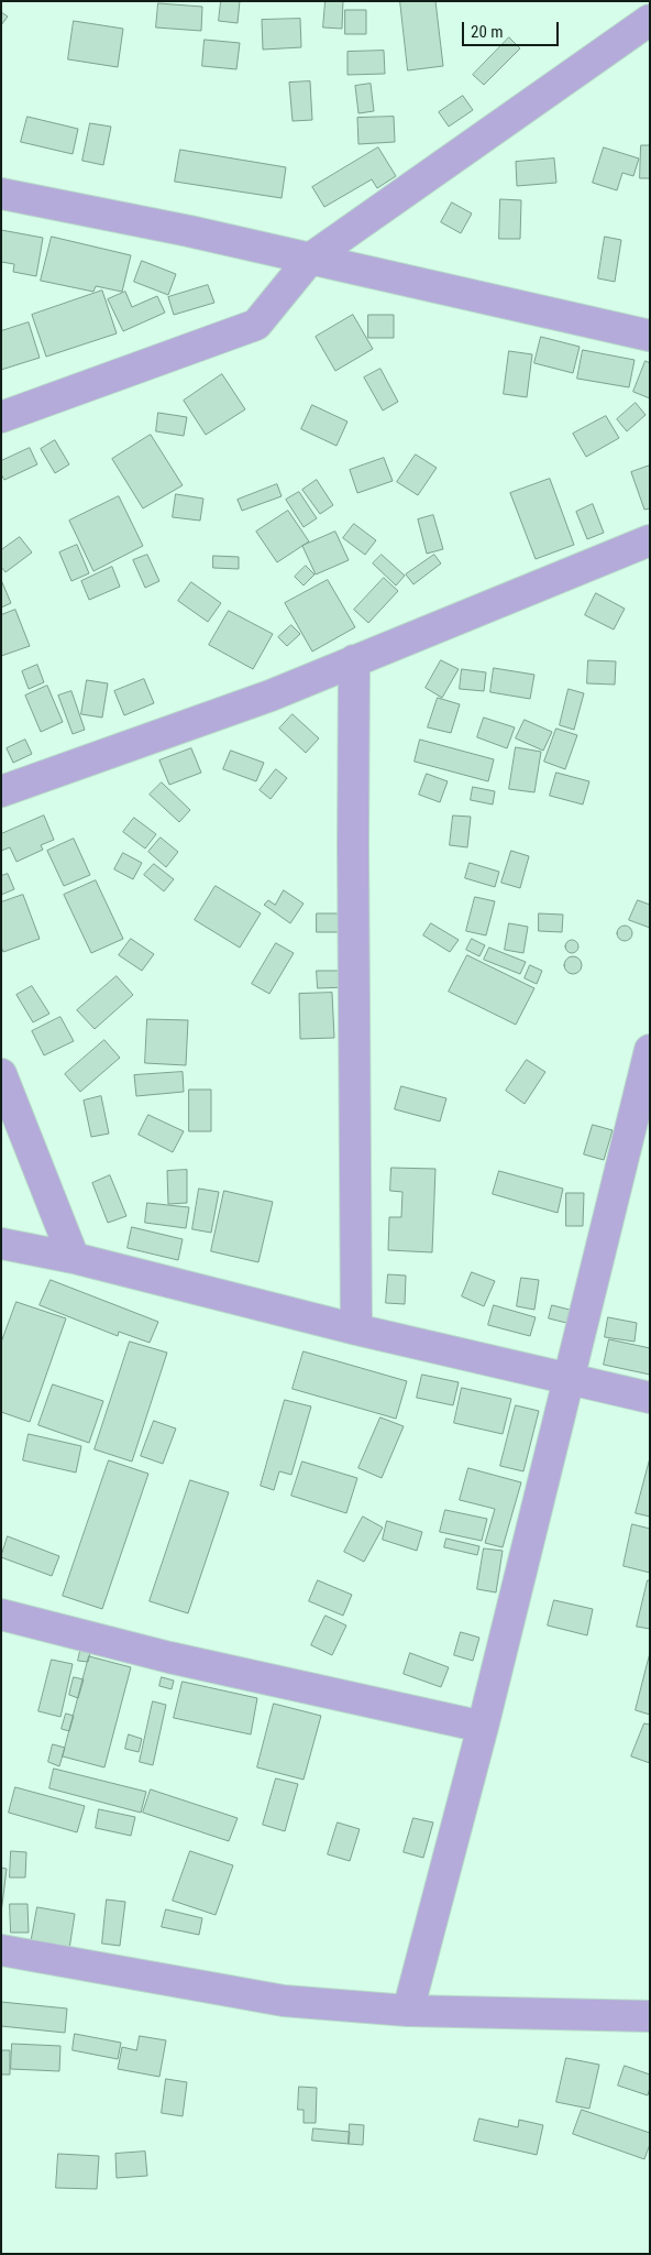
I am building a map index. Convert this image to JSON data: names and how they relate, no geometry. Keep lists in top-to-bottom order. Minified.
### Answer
{"scale_bar":"20 m"}
